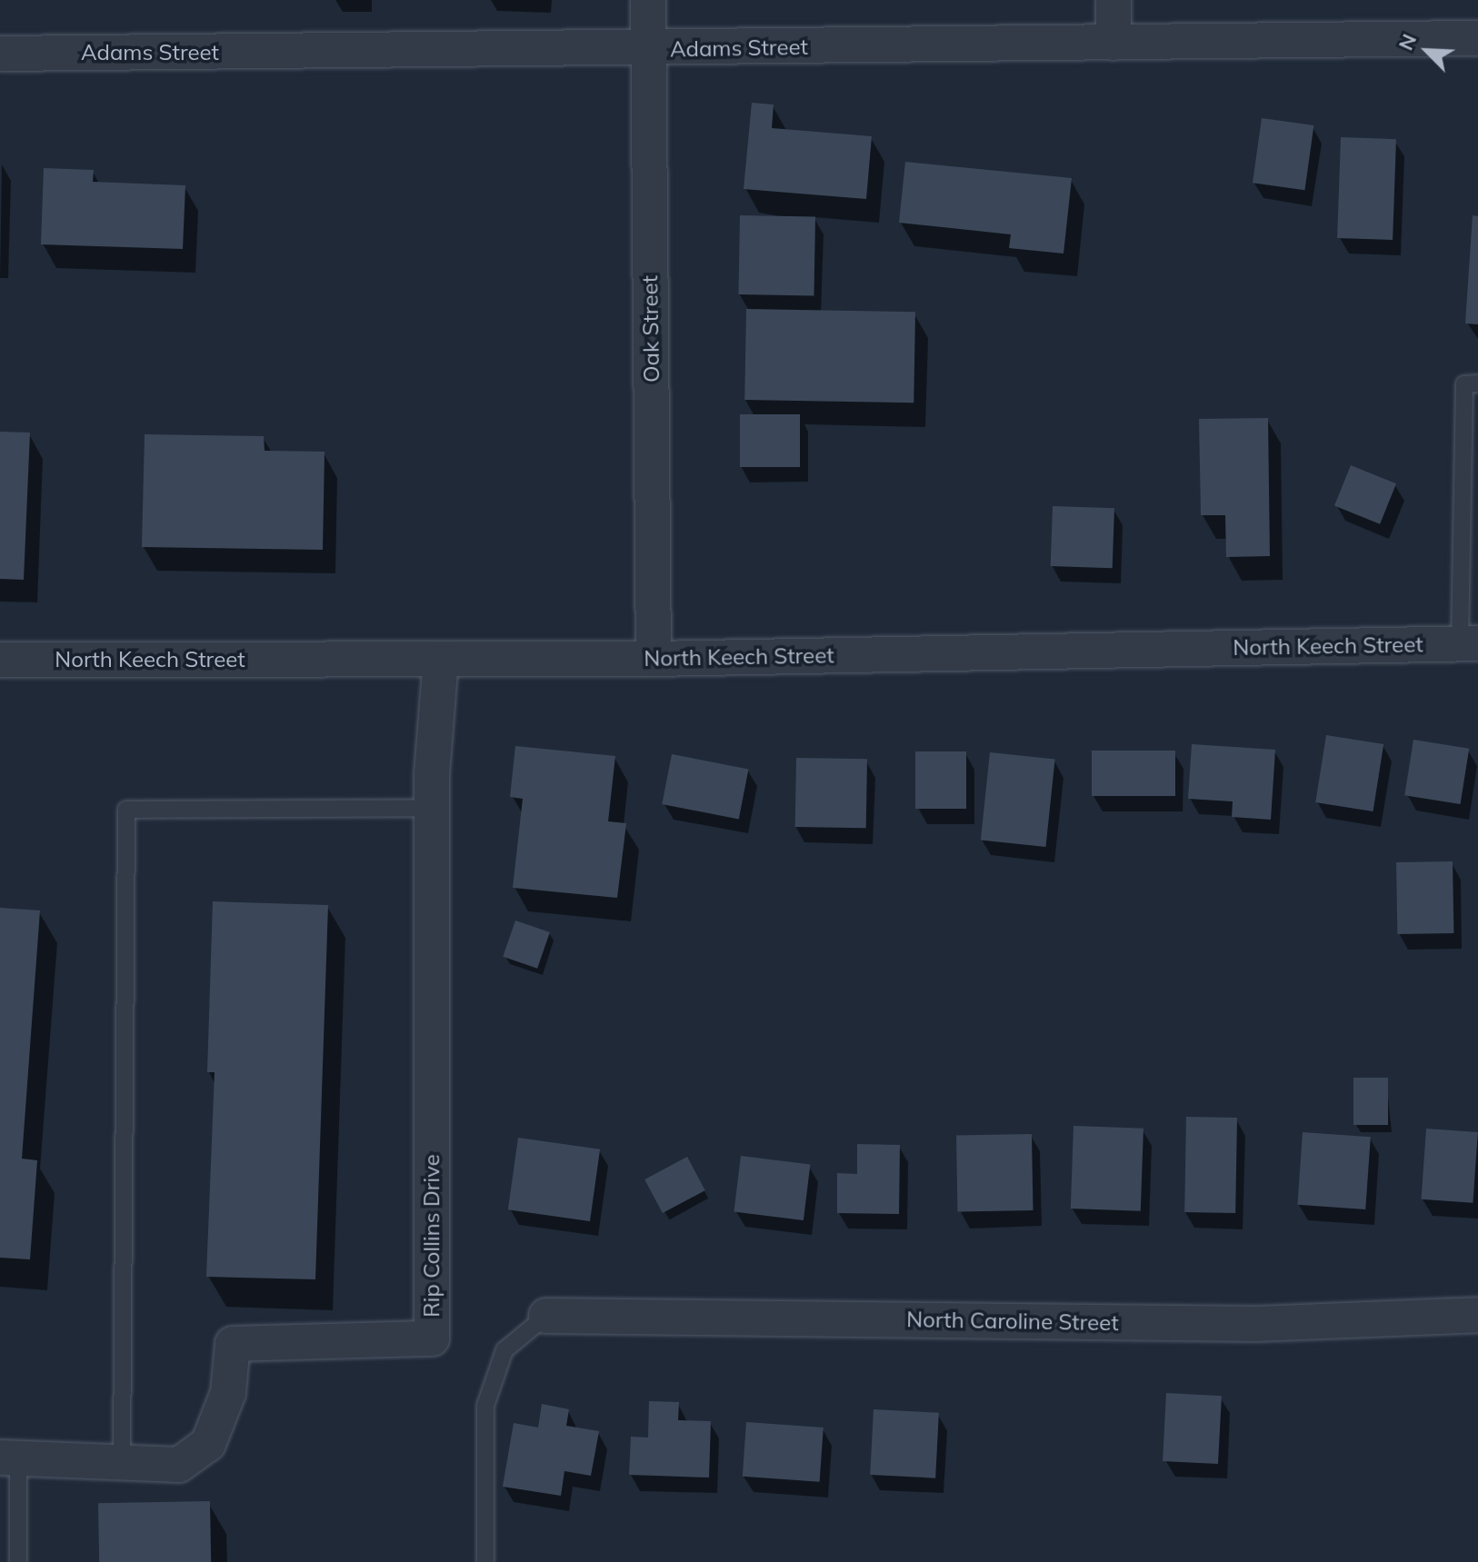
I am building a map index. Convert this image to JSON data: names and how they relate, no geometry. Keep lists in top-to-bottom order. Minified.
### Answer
{"streets":{"street":["Adams Street","Oak Street","North Keech Street","Rip Collins Drive","North Caroline Street"]},"crossings":[["Adams Street","Oak Street"],["Oak Street","North Keech Street"],["North Keech Street","Rip Collins Drive"]],"north":"top left"}
